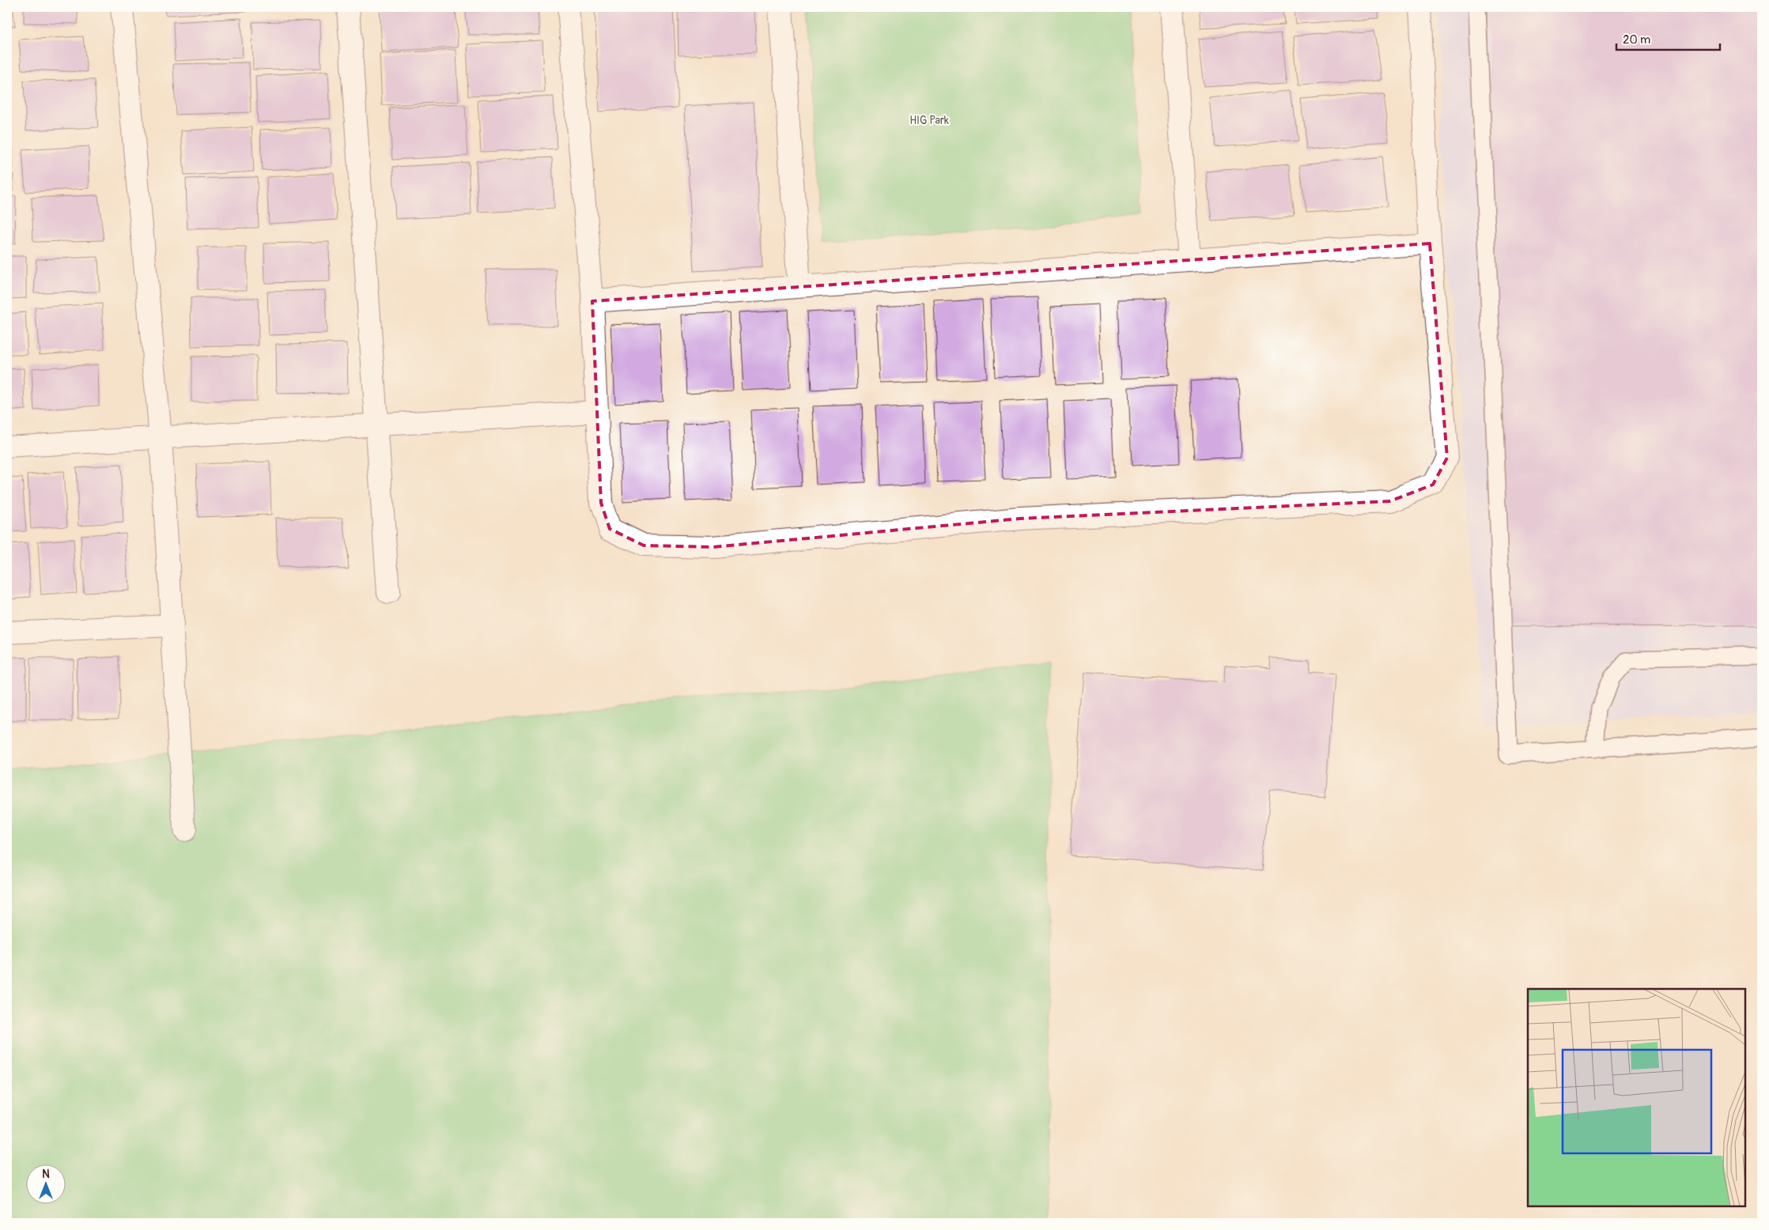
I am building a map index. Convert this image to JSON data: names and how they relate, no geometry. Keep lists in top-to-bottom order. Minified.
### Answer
{"parks":["HIG Park"],"scale_bar":"20 m","north":"top"}
